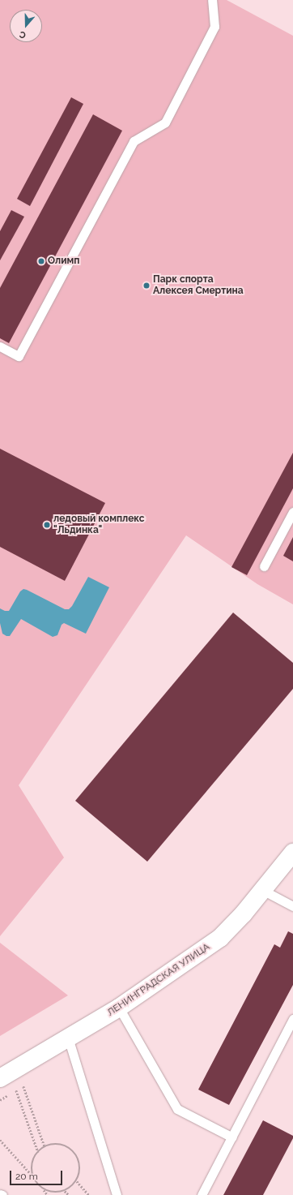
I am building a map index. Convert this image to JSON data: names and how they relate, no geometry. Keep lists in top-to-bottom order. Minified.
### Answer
{"streets":{"street":["ЛЕНИНГРАДСКАЯ УЛИЦА"]},"places":["Олимп","Парк спорта Алексея Смертина","ледовый комплекс \"Льдинка\""],"scale_bar":"20 m","north":"bottom"}
